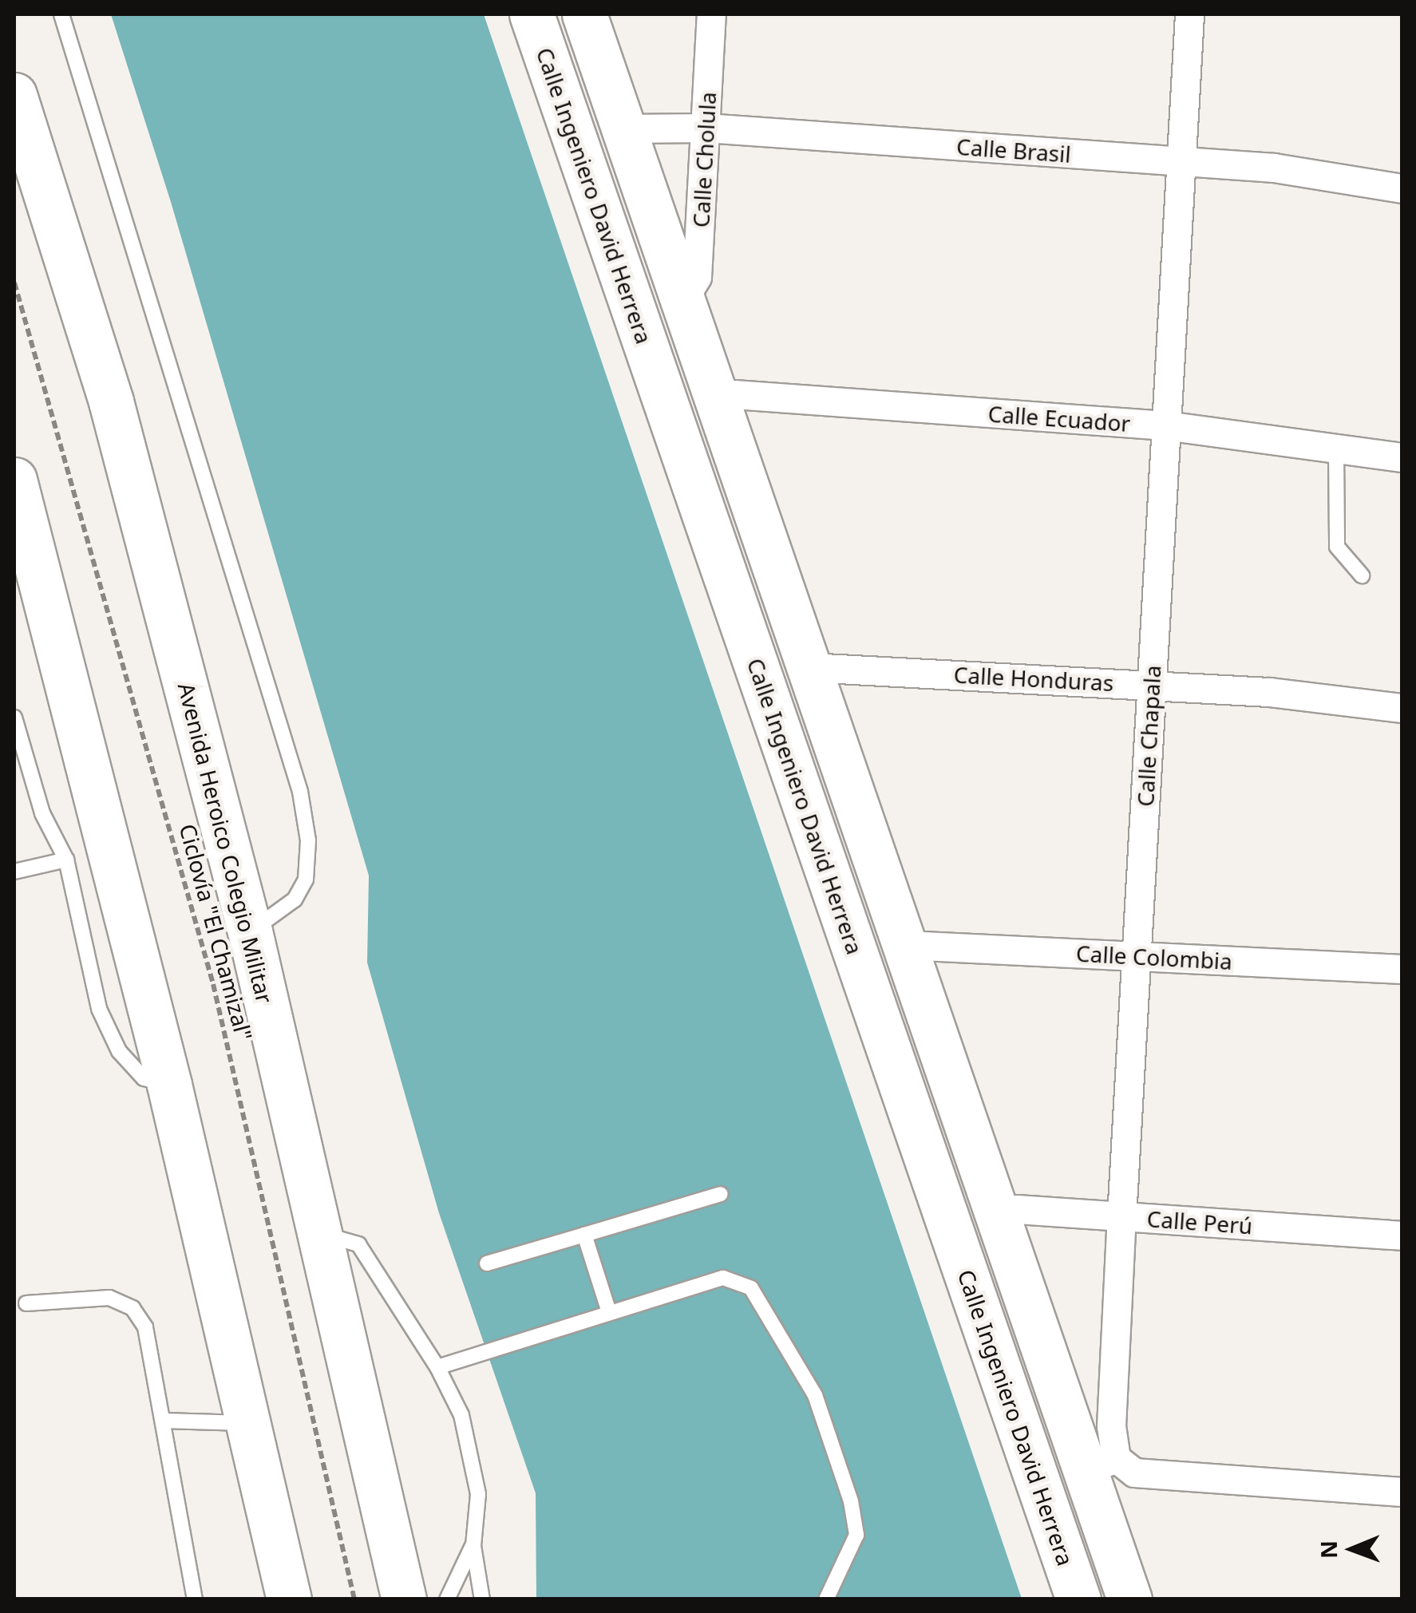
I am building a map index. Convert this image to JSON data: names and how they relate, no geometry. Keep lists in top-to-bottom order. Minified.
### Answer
{"streets":{"main road":["Calle Ingeniero David Herrera","Avenida Heroico Colegio Militar"],"street":["Calle Brasil","Calle Cholula","Calle Ecuador","Calle Honduras","Calle Chapala","Calle Colombia","Calle Perú"],"path":["Ciclovía \"El Chamizal\""]},"crossings":[["Calle Brasil","Calle Cholula"],["Calle Brasil","Calle Chapala"],["Calle Ecuador","Calle Chapala"],["Calle Honduras","Calle Chapala"],["Calle Chapala","Calle Colombia"],["Calle Chapala","Calle Perú"]],"north":"left"}
